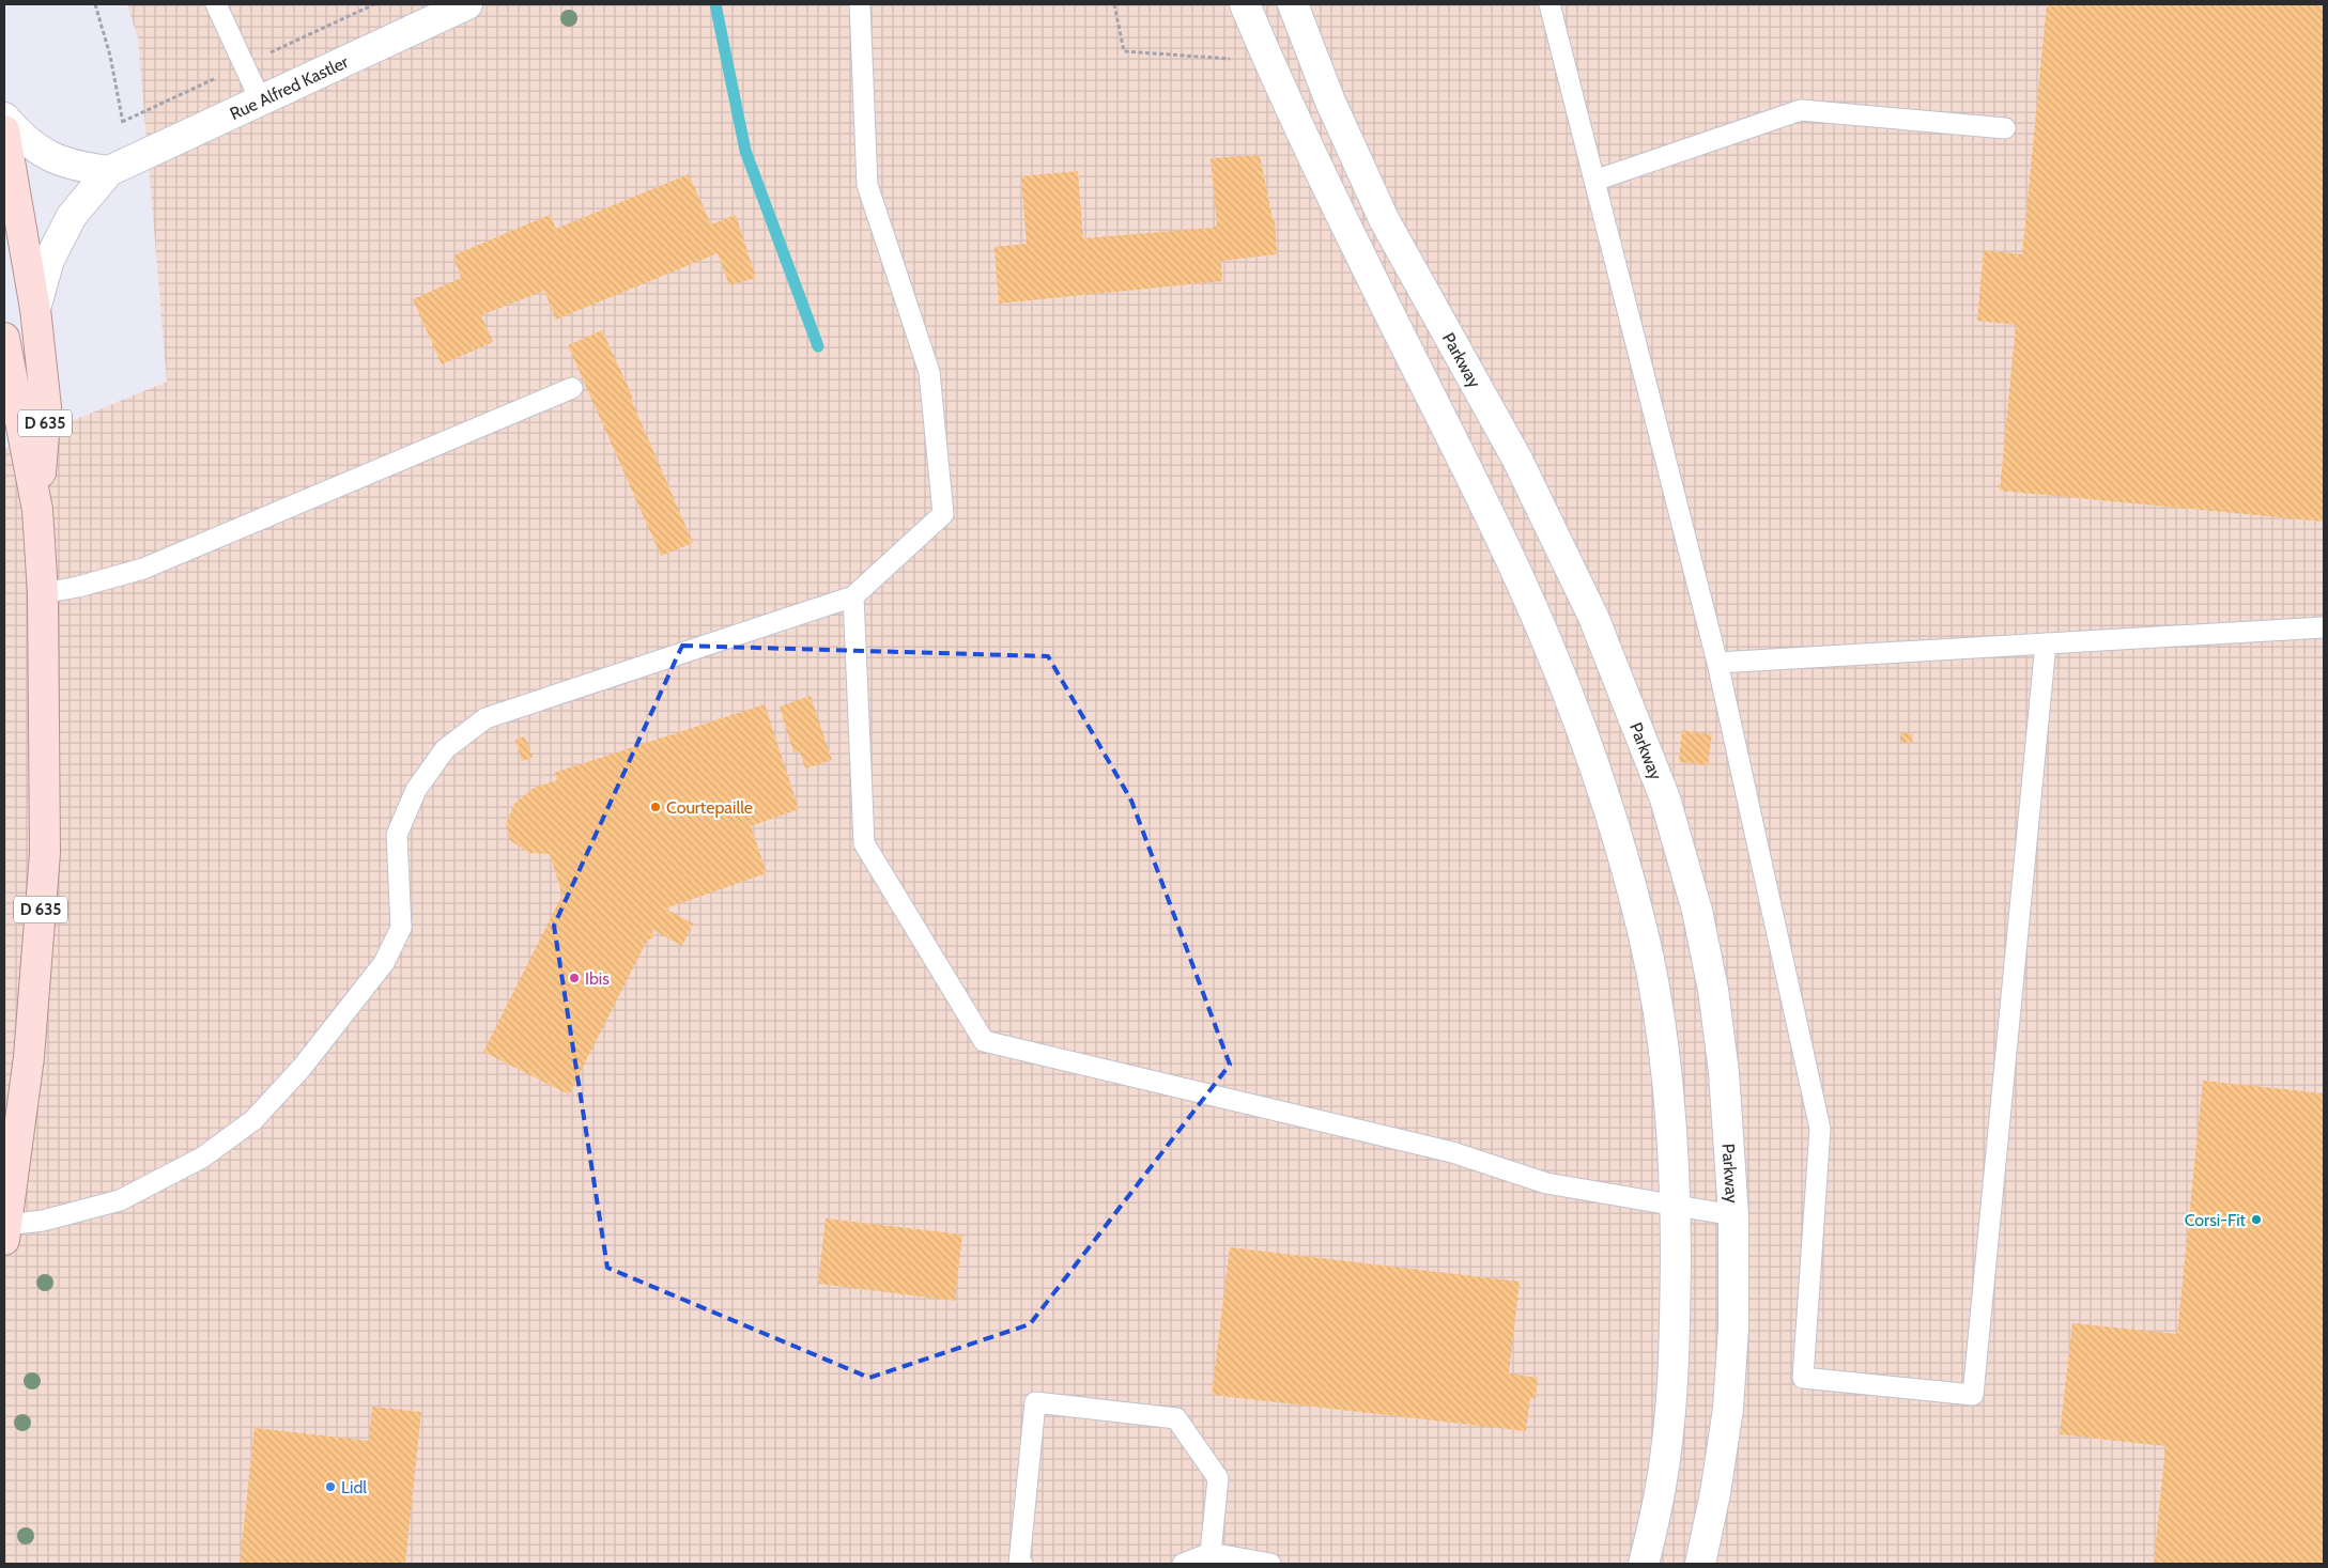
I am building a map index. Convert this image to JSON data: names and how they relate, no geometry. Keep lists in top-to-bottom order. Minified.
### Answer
{"streets":{"main road":["D 635"],"street":["Rue Alfred Kastler","Parkway"]},"crossings":[["Rue Alfred Kastler","D 635"]],"places":["Courtepaille","Ibis","Corsi-Fit","Lidl"]}
